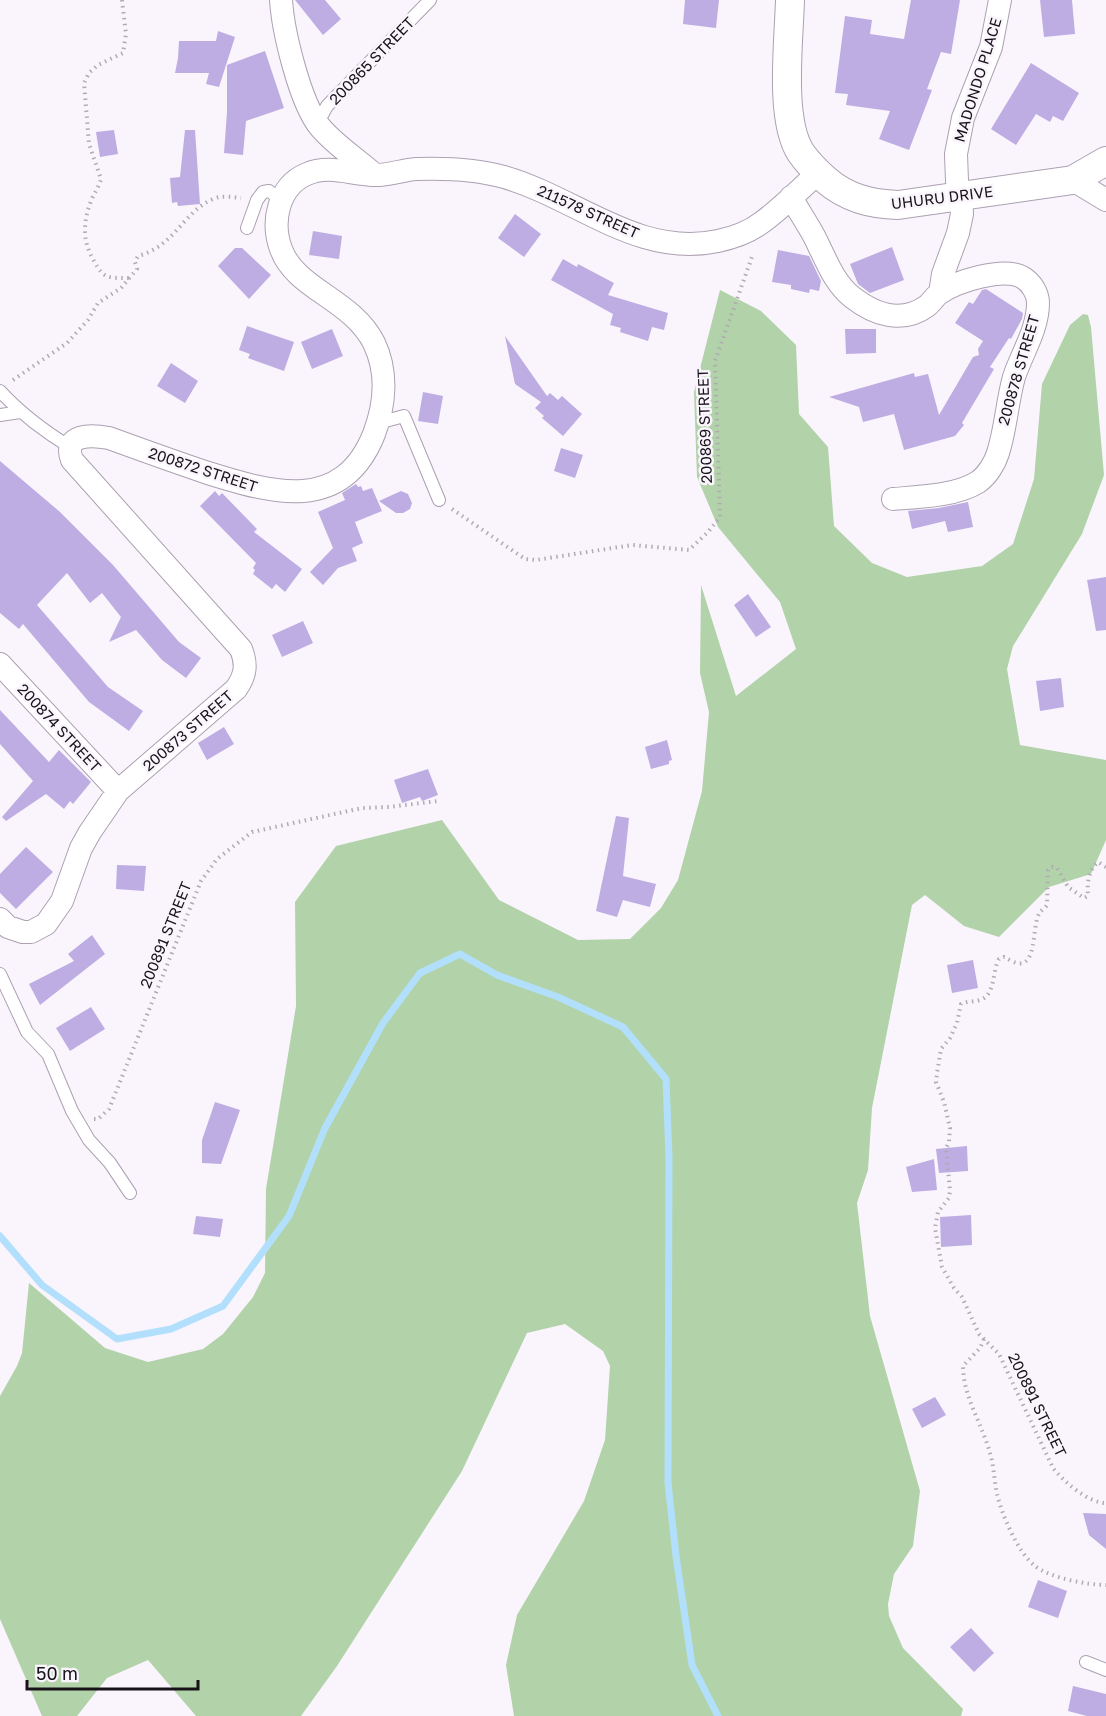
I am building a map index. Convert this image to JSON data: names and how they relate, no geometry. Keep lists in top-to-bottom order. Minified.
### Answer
{"streets":{"street":["MADONDO PLACE","UHURU DRIVE","211578 STREET","200878 STREET","200872 STREET","200874 STREET","200873 STREET"],"lane":["200865 STREET"],"path":["200869 STREET","200891 STREET"]},"crossings":[["MADONDO PLACE","UHURU DRIVE"],["MADONDO PLACE","200878 STREET"],["UHURU DRIVE","211578 STREET"],["211578 STREET","200869 STREET"],["211578 STREET","200872 STREET"],["200872 STREET","200873 STREET"],["200874 STREET","200873 STREET"]],"scale_bar":"50 m"}
